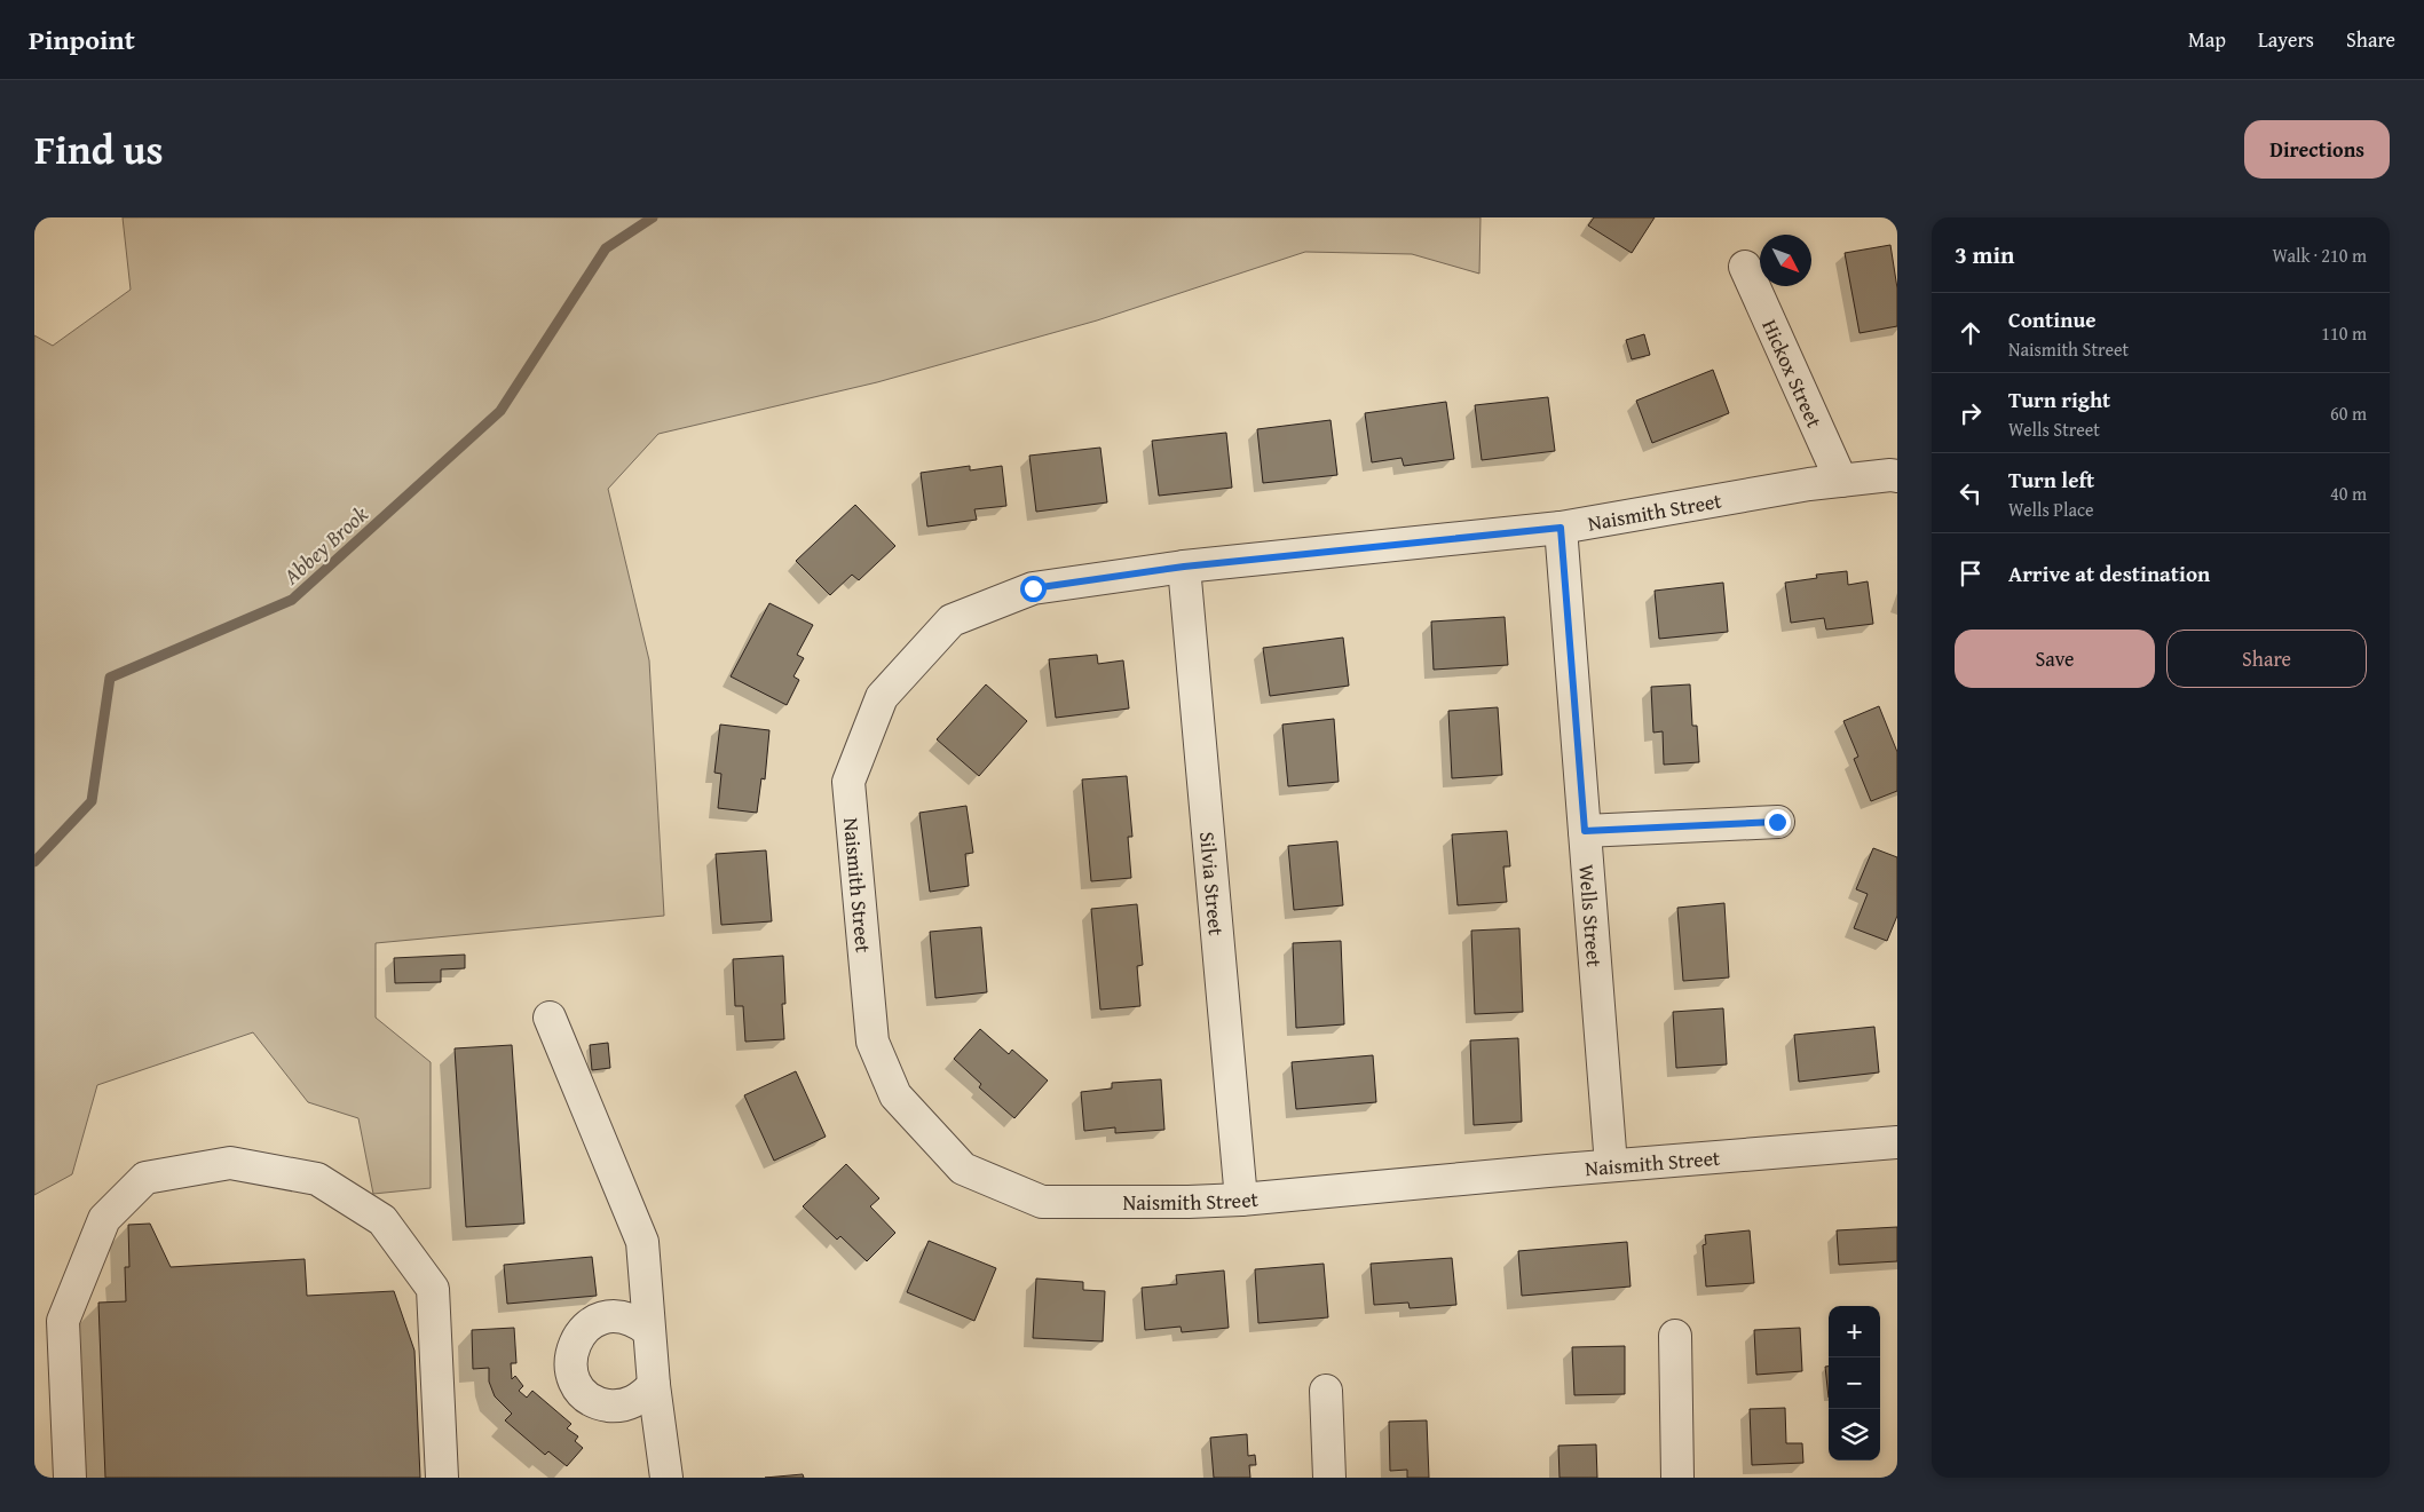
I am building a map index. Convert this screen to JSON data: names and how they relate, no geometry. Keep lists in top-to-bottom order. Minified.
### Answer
{"streets":{"street":["Hickox Street","Naismith Street","Silvia Street","Wells Street"]},"crossings":[["Hickox Street","Naismith Street"],["Naismith Street","Silvia Street"],["Naismith Street","Wells Street"]],"water":["Abbey Brook"],"north":"bottom right","page":{"header":"Pinpoint","nav":["Map","Layers","Share"],"title":"Find us","buttons":["Directions",["Save","Share"]],"heading":["3 min","Walk · 210 m"],"list":[["Continue","Naismith Street","110 m"],["Turn right","Wells Street","60 m"],["Turn left","Wells Place","40 m"],"Arrive at destination"],"map_buttons":["+","−"]}}
